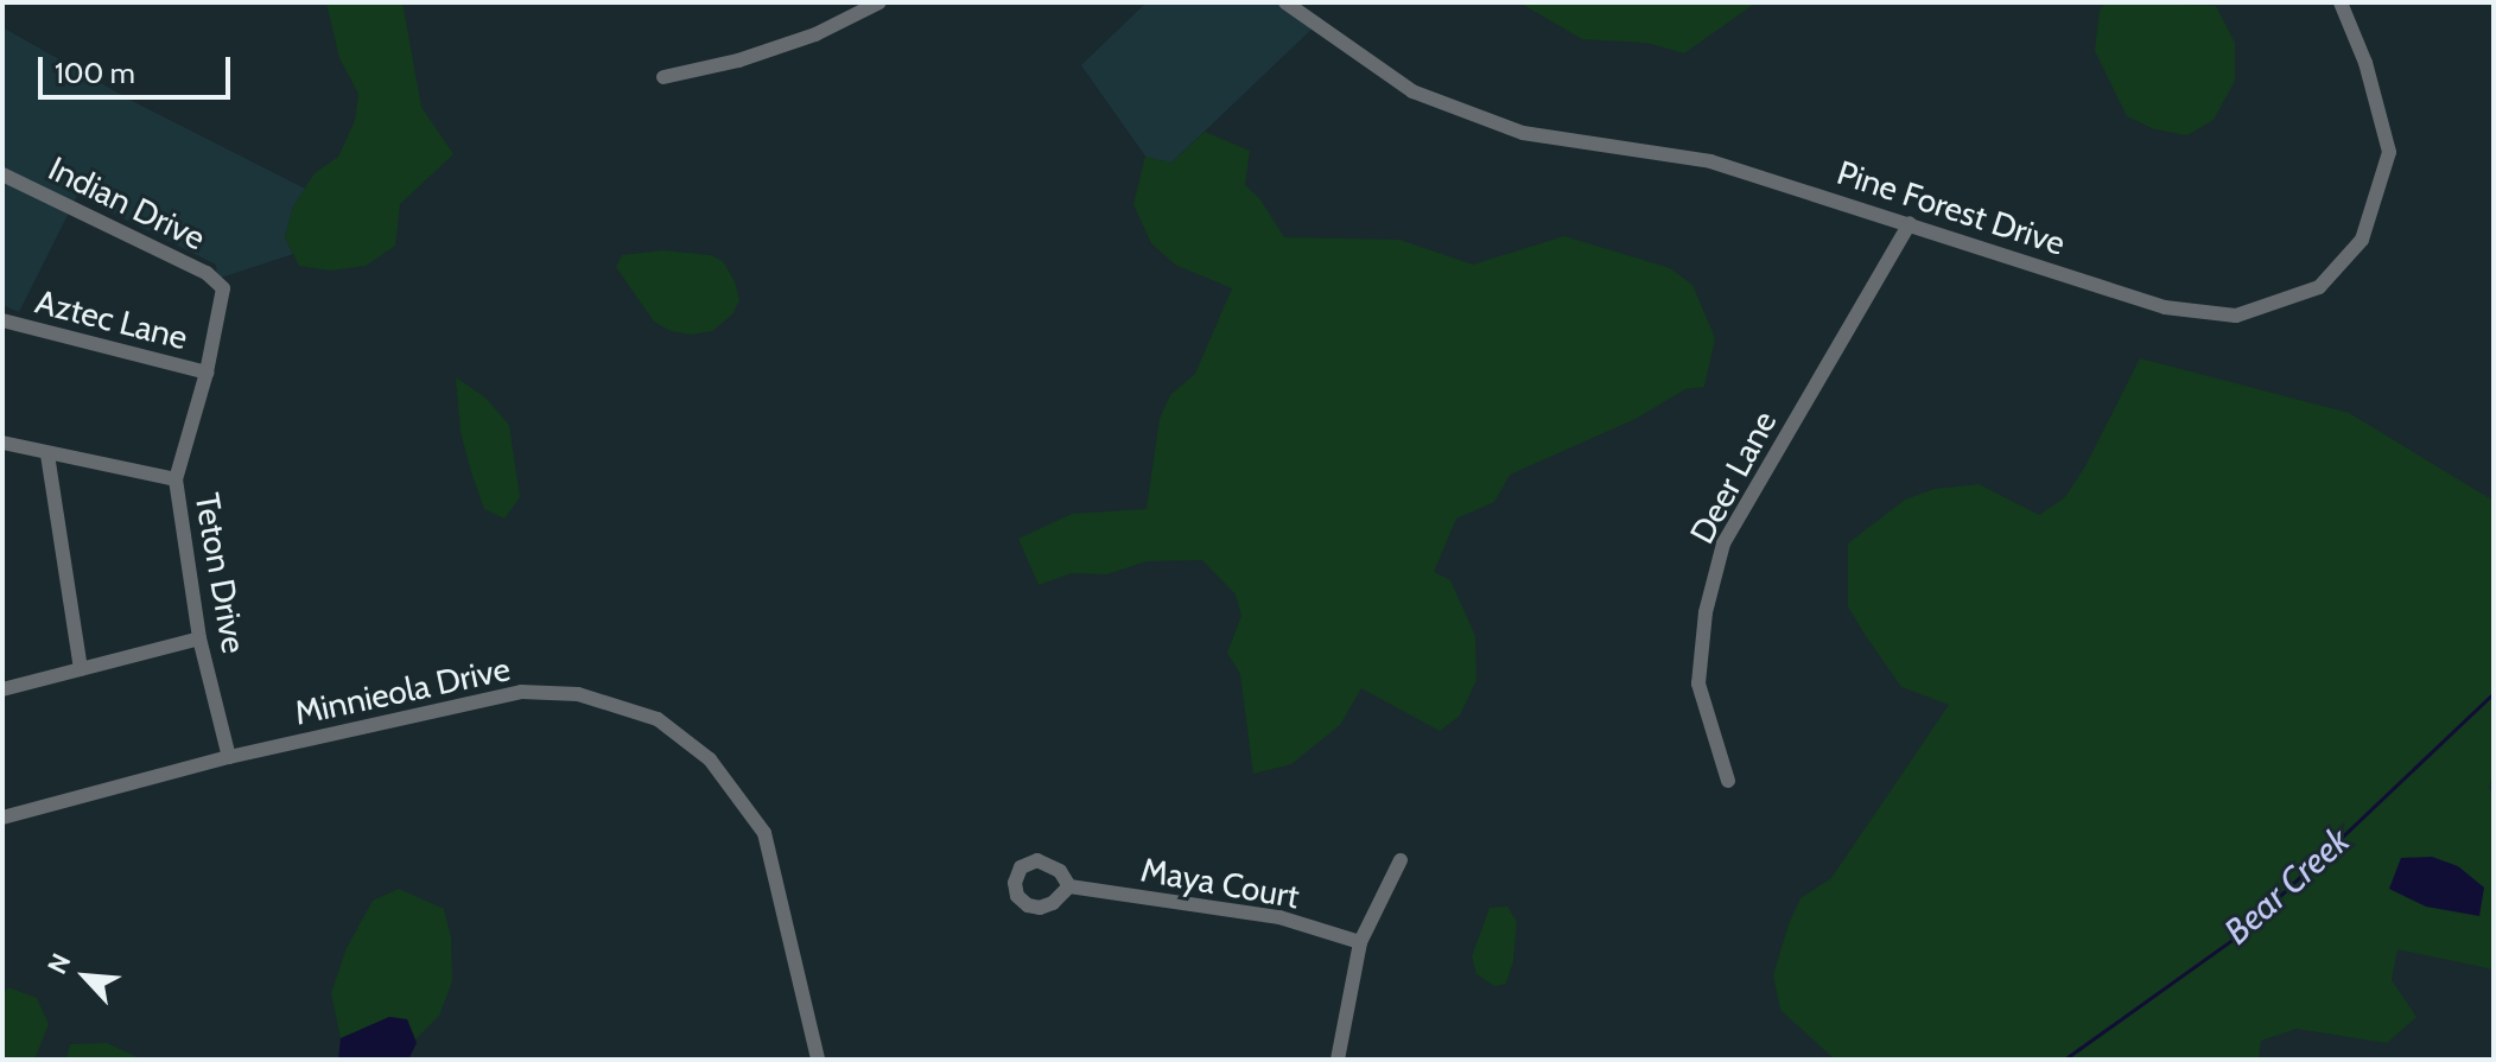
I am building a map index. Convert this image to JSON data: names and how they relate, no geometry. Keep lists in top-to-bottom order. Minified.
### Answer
{"streets":{"street":["Indian Drive","Pine Forest Drive","Aztec Lane","Deer Lane","Teton Drive","Minnieola Drive","Maya Court"]},"crossings":[["Indian Drive","Teton Drive"],["Pine Forest Drive","Deer Lane"],["Aztec Lane","Teton Drive"],["Teton Drive","Minnieola Drive"]],"water":["Bear Creek"],"scale_bar":"100 m","north":"top left"}
